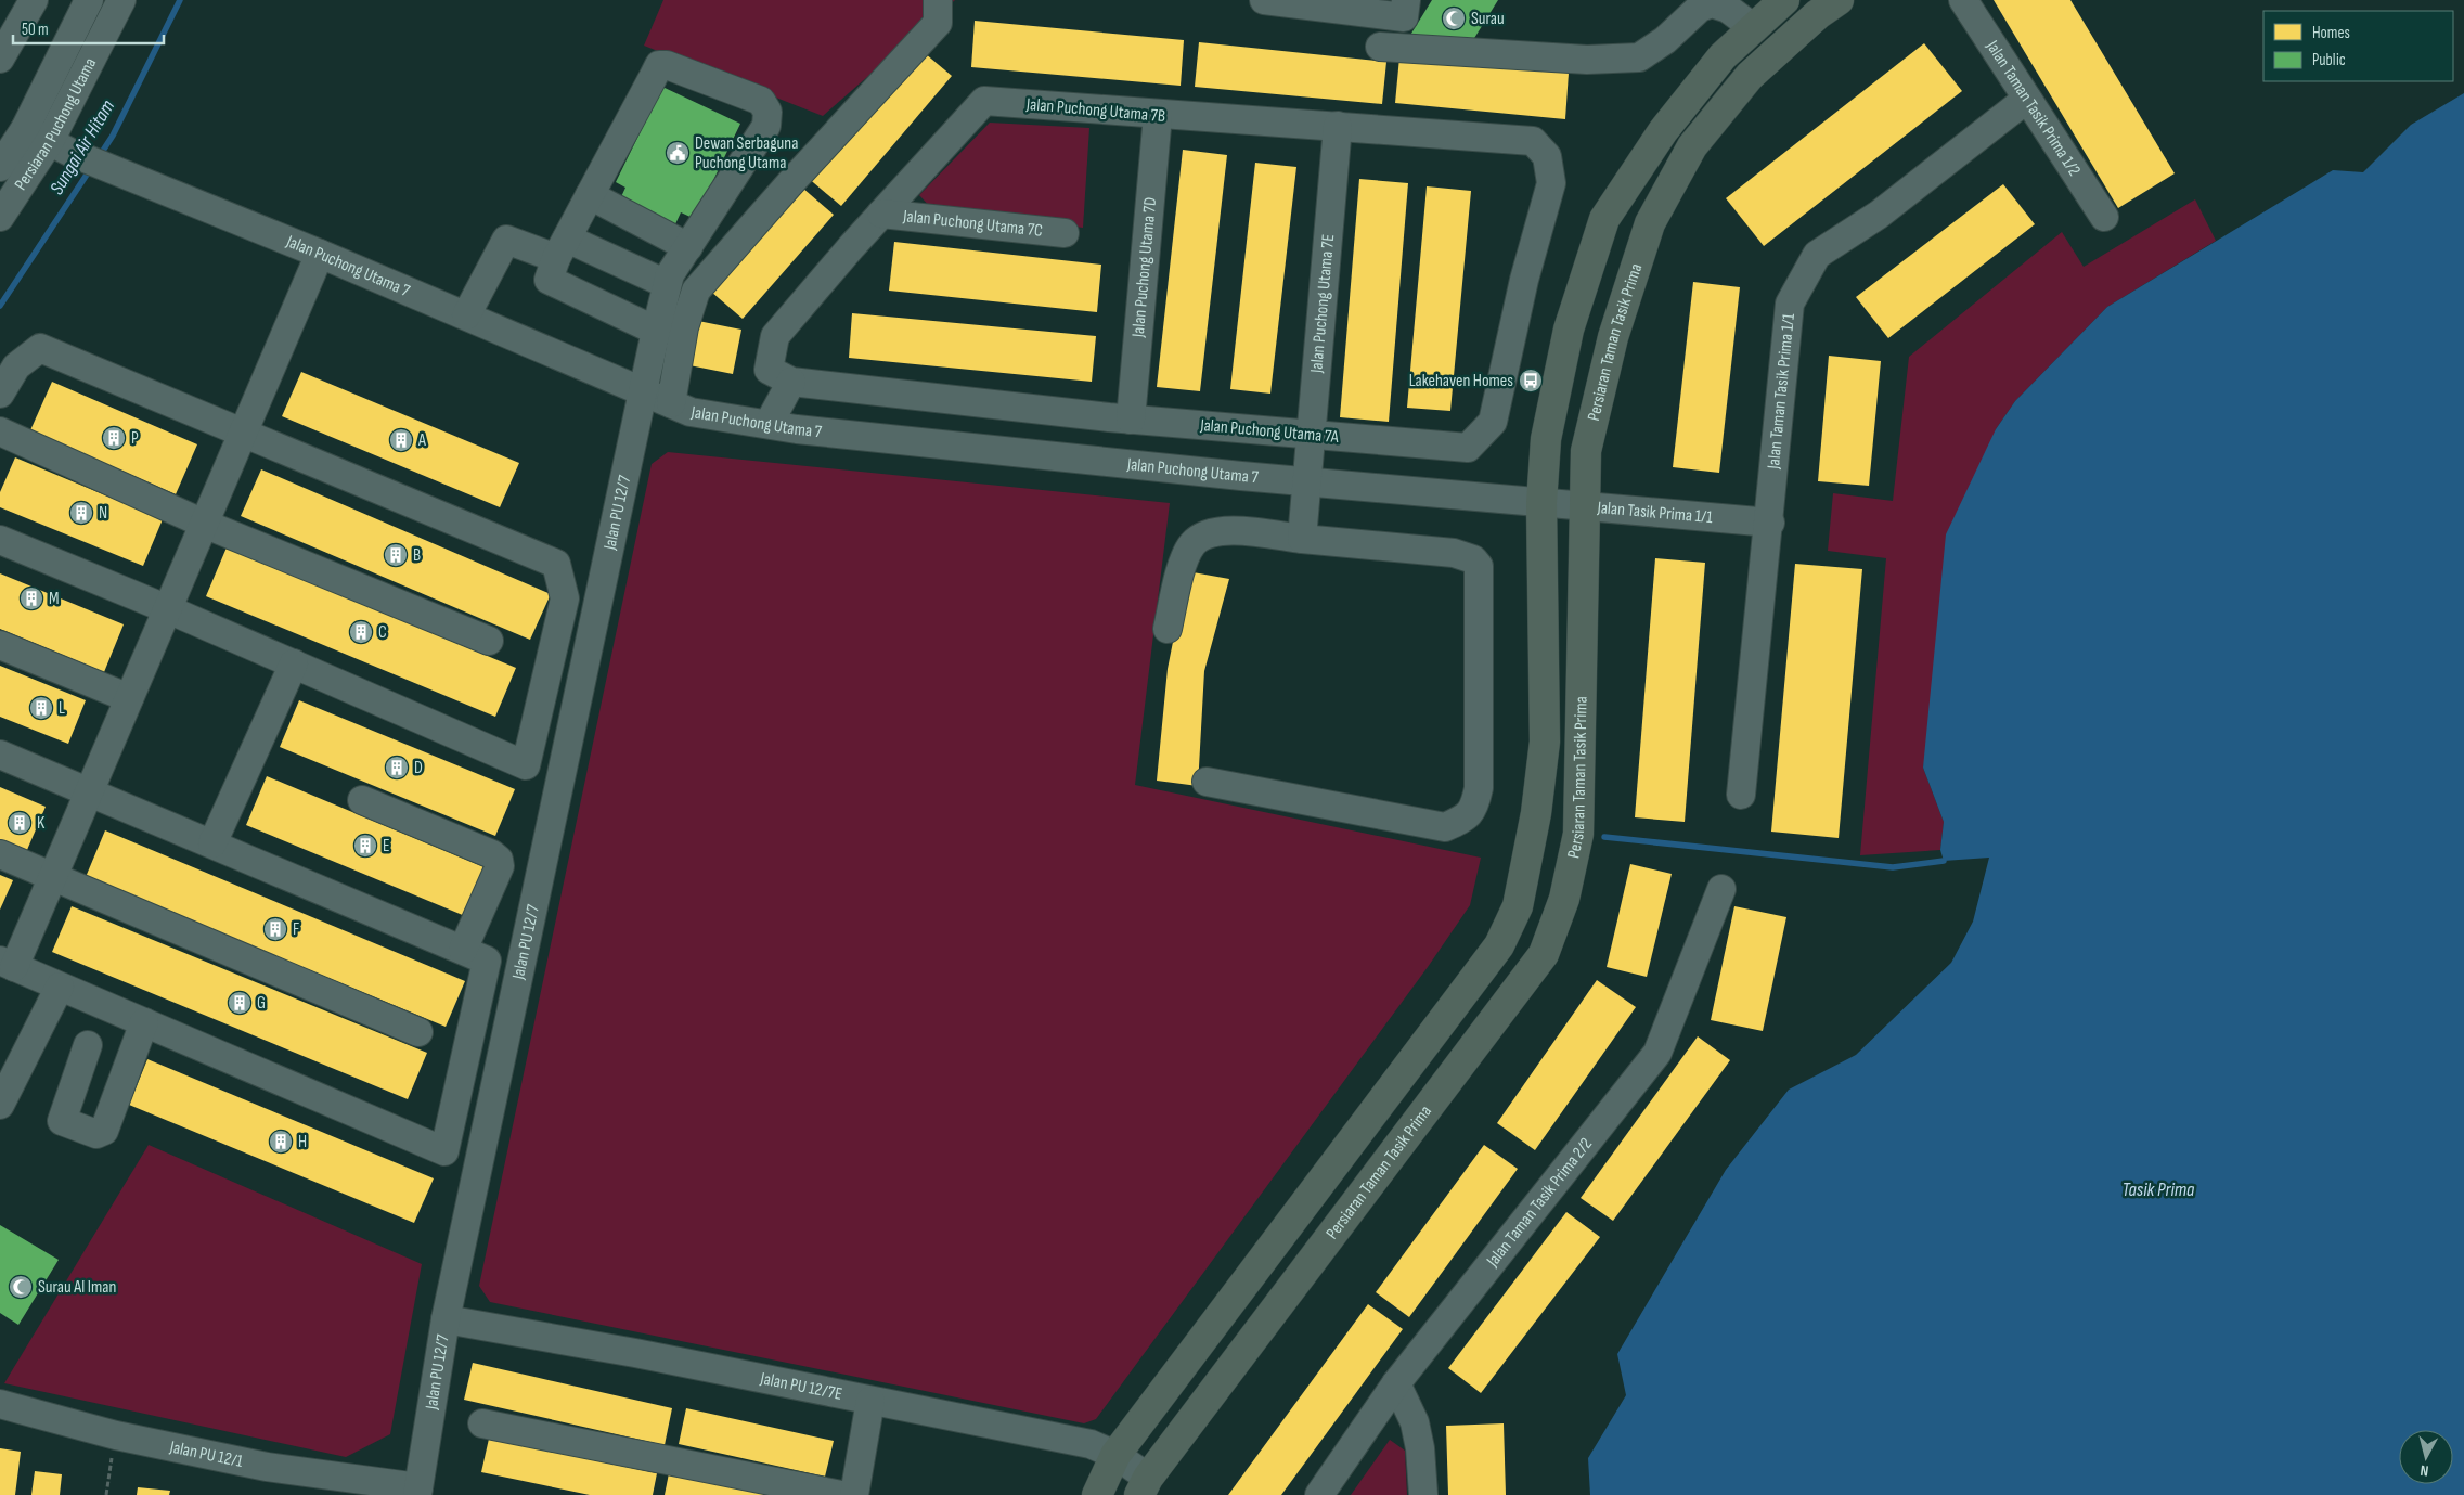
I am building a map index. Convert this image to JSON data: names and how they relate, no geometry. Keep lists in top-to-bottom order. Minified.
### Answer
{"streets":{"main road":["Persiaran Taman Tasik Prima"],"street":["Jalan Taman Tasik Prima 1/2","Jalan Puchong Utama 7B","Persiaran Puchong Utama","Jalan Puchong Utama 7C","Jalan Puchong Utama 7","Jalan Puchong Utama 7D","Jalan Puchong Utama 7E","Jalan Taman Tasik Prima 1/1","Jalan Puchong Utama 7A","Jalan PU 12/7","Jalan Tasik Prima 1/1","Jalan Taman Tasik Prima 2/2","Jalan PU 12/7E","Jalan PU 12/1"]},"crossings":[["Jalan Taman Tasik Prima 1/2","Jalan Taman Tasik Prima 1/1"],["Jalan Puchong Utama 7B","Jalan Puchong Utama 7C"],["Jalan Puchong Utama 7B","Jalan Puchong Utama 7D"],["Jalan Puchong Utama 7B","Jalan Puchong Utama 7E"],["Jalan Puchong Utama 7B","Jalan Puchong Utama 7A"],["Persiaran Puchong Utama","Jalan Puchong Utama 7"],["Jalan Puchong Utama 7","Jalan Puchong Utama 7E"],["Jalan Puchong Utama 7","Persiaran Taman Tasik Prima"],["Jalan Puchong Utama 7","Jalan PU 12/7"],["Jalan Puchong Utama 7","Jalan Tasik Prima 1/1"],["Jalan Puchong Utama 7D","Jalan Puchong Utama 7A"],["Jalan Puchong Utama 7E","Jalan Puchong Utama 7A"],["Persiaran Taman Tasik Prima","Jalan Tasik Prima 1/1"],["Persiaran Taman Tasik Prima","Jalan PU 12/7E"],["Jalan Taman Tasik Prima 1/1","Jalan Tasik Prima 1/1"],["Jalan PU 12/7","Jalan PU 12/7E"],["Jalan PU 12/7","Jalan PU 12/1"]],"water":["Sungai Air Hitam","Tasik Prima"],"places":{"mosque":["Surau","Surau Al Iman"],"public building":["Dewan Serbaguna Puchong Utama"],"bus stop":["Lakehaven Homes"],"building":["P","A","N","B","M","C","L","D","K","E","F","G","H"]},"legend":["Homes","Public"],"scale_bar":"50 m","north":"bottom"}
